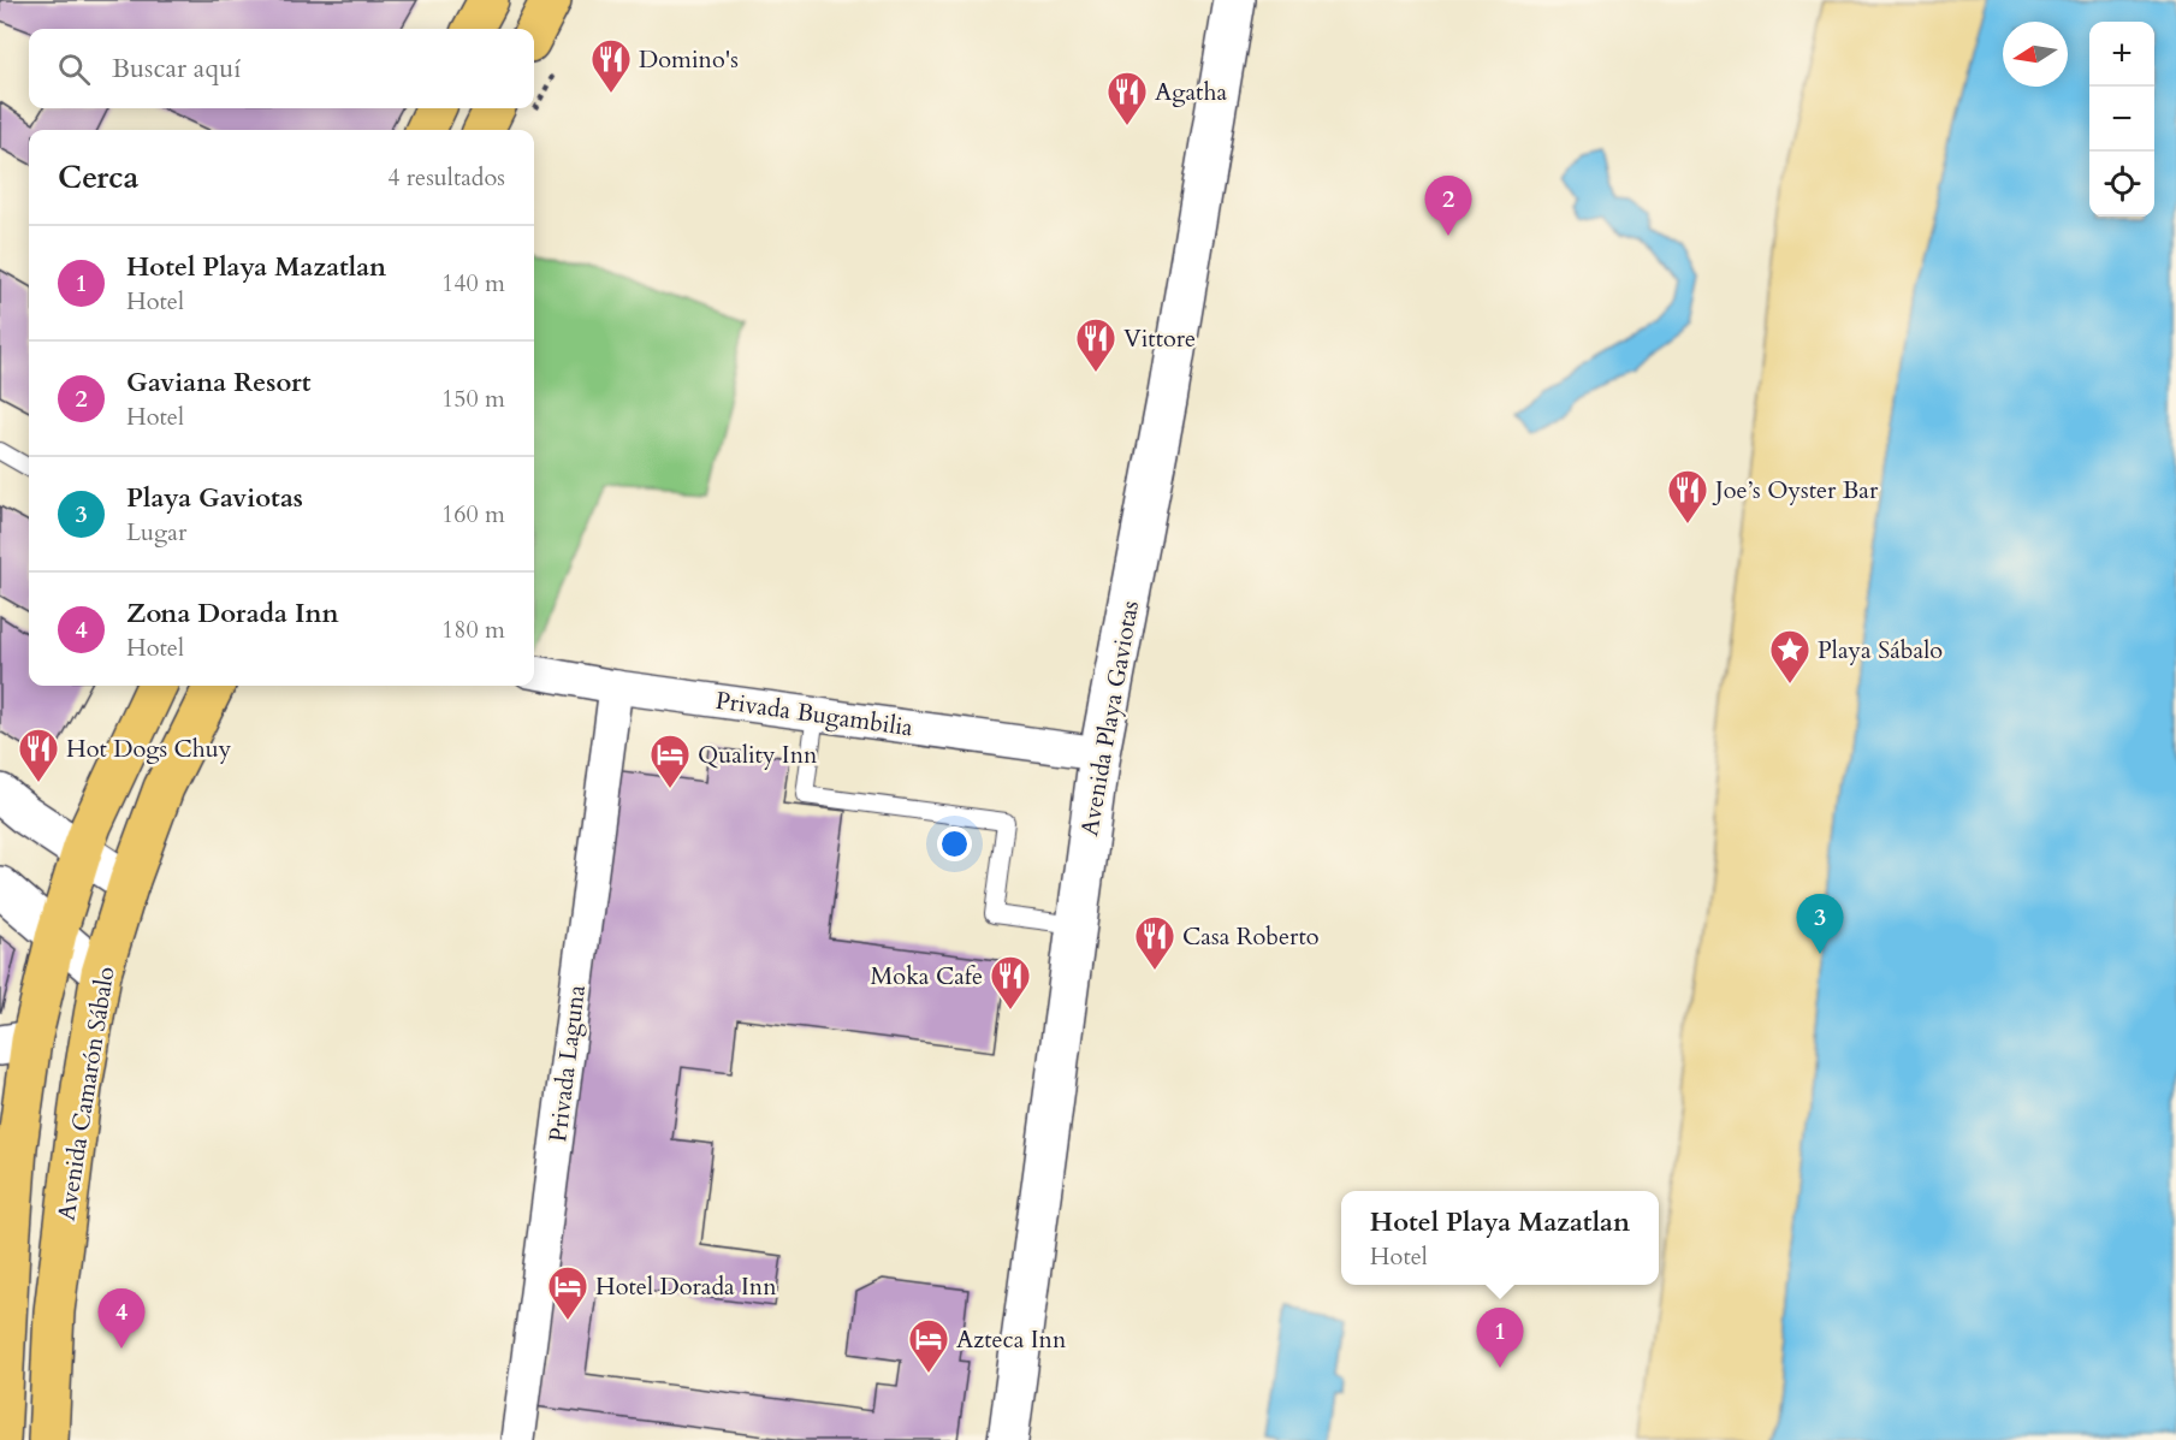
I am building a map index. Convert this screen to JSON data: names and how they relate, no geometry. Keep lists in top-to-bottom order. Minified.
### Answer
{"streets":{"main road":["Avenida Camarón Sábalo"],"street":["Privada Bugambilia","Avenida Playa Gaviotas","Privada Laguna"]},"crossings":[["Privada Bugambilia","Avenida Playa Gaviotas"],["Privada Bugambilia","Privada Laguna"]],"places":{"restaurant":["Domino's","Agatha","Vittore","Joe’s Oyster Bar","Hot Dogs Chuy","Casa Roberto","Moka Cafe"],"place":["Playa Sábalo"],"hotel":["Quality Inn","Hotel Dorada Inn","Azteca Inn"]},"north":"left","page":{"map_buttons":["+","−"],"search":"Buscar aquí","heading":["Cerca","4 resultados"],"pins":["2","3","4","1"],"list":[{"mark":"1","name":"Hotel Playa Mazatlan","note":"Hotel","value":"140 m"},{"mark":"2","name":"Gaviana Resort","note":"Hotel","value":"150 m"},{"mark":"3","name":"Playa Gaviotas","note":"Lugar","value":"160 m"},{"mark":"4","name":"Zona Dorada Inn","note":"Hotel","value":"180 m"}],"popup":["Hotel Playa Mazatlan","Hotel"]}}
